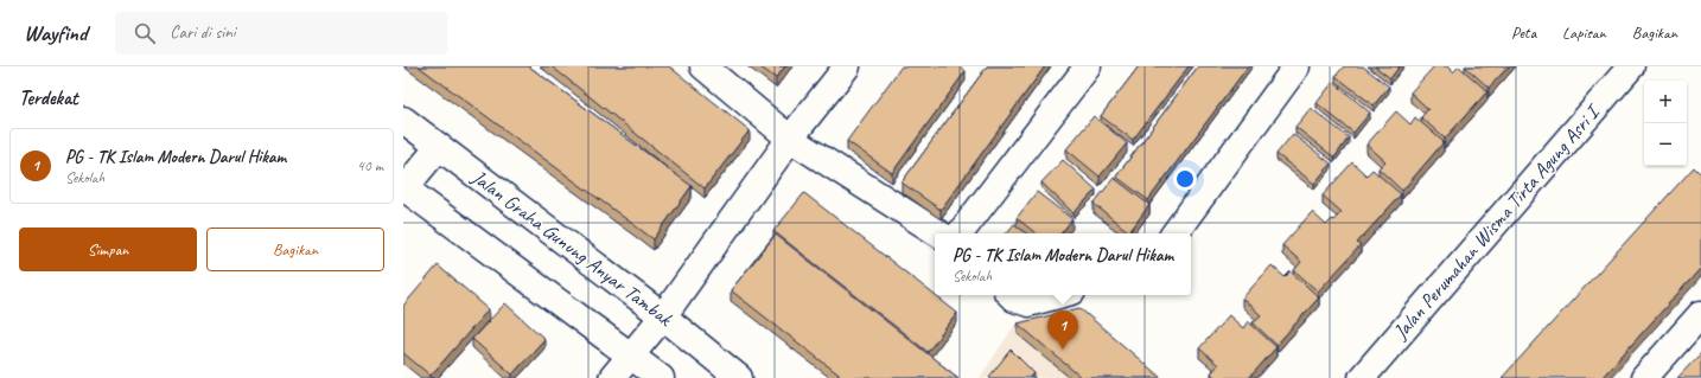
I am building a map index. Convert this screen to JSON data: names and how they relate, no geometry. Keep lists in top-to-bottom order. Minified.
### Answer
{"streets":{"street":["Jalan Perumahan Wisma Tirta Agung Asri I","Jalan Graha Gunung Anyar Tambak"]},"page":{"header":"Wayfind","search":"Cari di sini","nav":["Peta","Lapisan","Bagikan"],"heading":"Terdekat","map_buttons":["+","−"],"list":[{"mark":"1","name":"PG - TK Islam Modern Darul Hikam","note":"Sekolah","value":"40 m"}],"buttons":["Simpan","Bagikan"],"popup":["PG - TK Islam Modern Darul Hikam","Sekolah"],"pins":"1"}}
